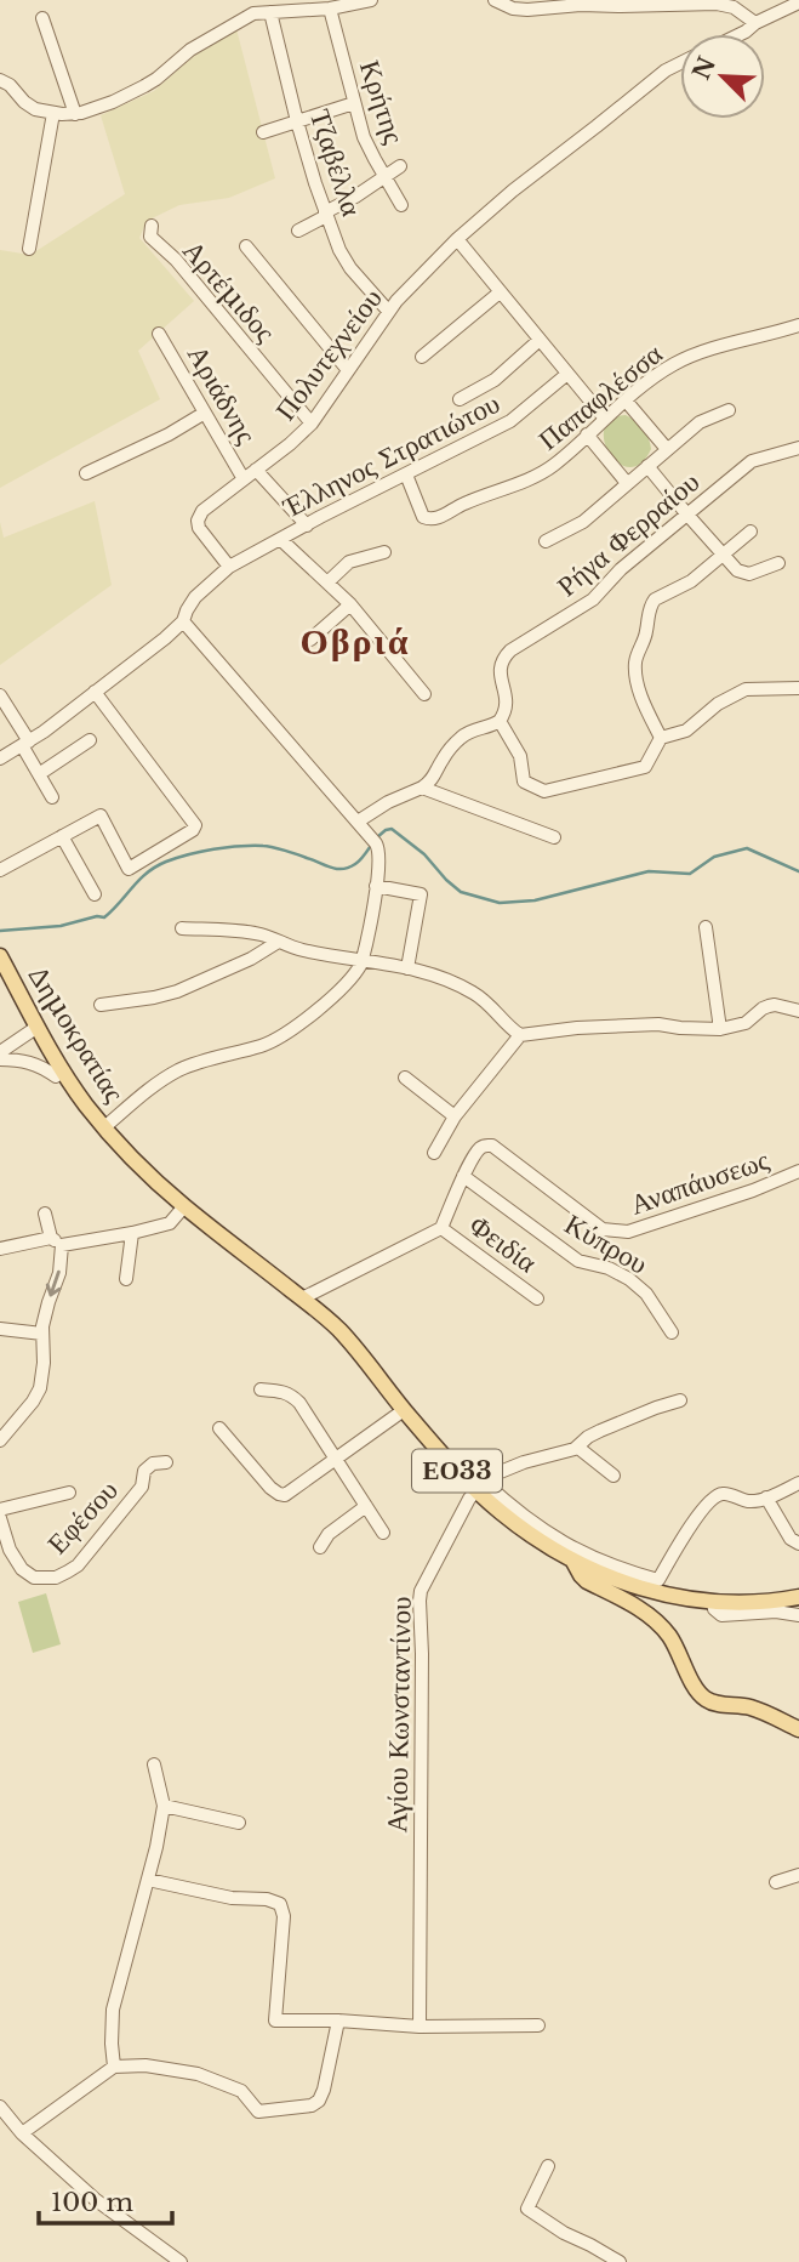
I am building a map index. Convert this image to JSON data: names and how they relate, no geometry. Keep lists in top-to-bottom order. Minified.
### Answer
{"streets":{"main road":["Δημοκρατίας","ΕΟ33"],"street":["Κρήτης","Τζαβέλλα","Αρτέμιδος","Πολυτεχνείου","Αριάδνης","Παπαφλέσσα","Έλληνος Στρατιώτου","Ρήγα Φερραίου","Αναπάυσεως","Φειδία","Κύπρου","Εφέσου","Αγίου Κωνσταντίνου"]},"crossings":[["Τζαβέλλα","Πολυτεχνείου"],["Αρτέμιδος","Πολυτεχνείου"],["Πολυτεχνείου","Αριάδνης"],["Πολυτεχνείου","Έλληνος Στρατιώτου"],["Παπαφλέσσα","Έλληνος Στρατιώτου"],["Δημοκρατίας","ΕΟ33"],["Αναπάυσεως","Φειδία"],["Αναπάυσεως","Κύπρου"],["ΕΟ33","Αγίου Κωνσταντίνου"]],"districts":["Οβριά"],"scale_bar":"100 m","north":"top left"}
